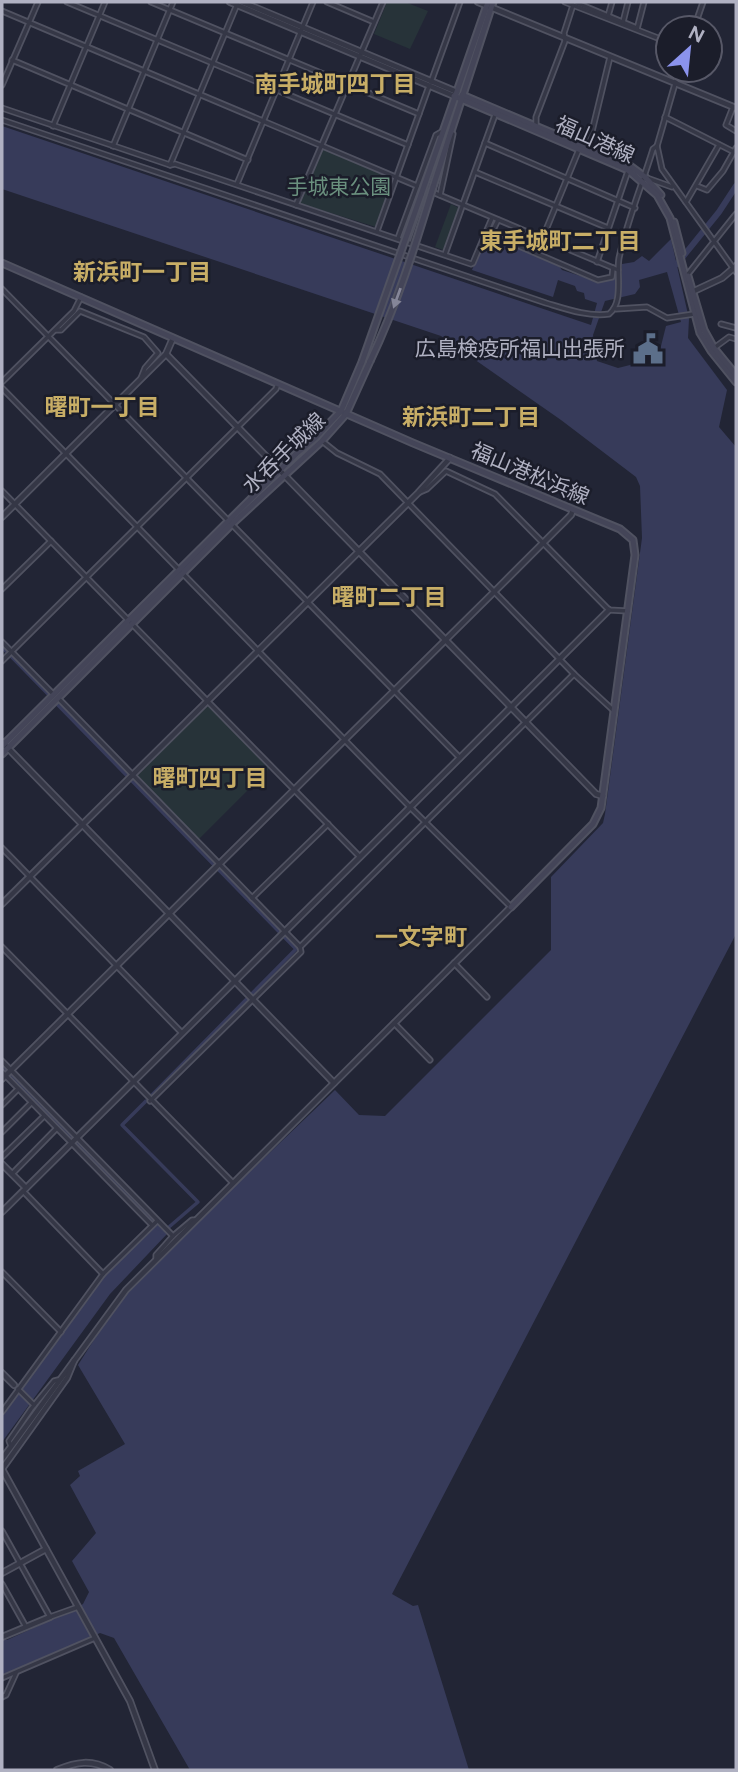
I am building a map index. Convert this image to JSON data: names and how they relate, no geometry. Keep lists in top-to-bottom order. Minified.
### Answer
{"streets":{"main road":["福山港線","水呑手城線","福山港松浜線"]},"crossings":[["福山港線","水呑手城線"],["水呑手城線","福山港松浜線"]],"districts":["南手城町四丁目","東手城町二丁目","新浜町一丁目","曙町一丁目","新浜町二丁目","曙町二丁目","曙町四丁目","一文字町"],"parks":["手城東公園"],"places":{"public building":["広島検疫所福山出張所"]},"north":"top right"}
